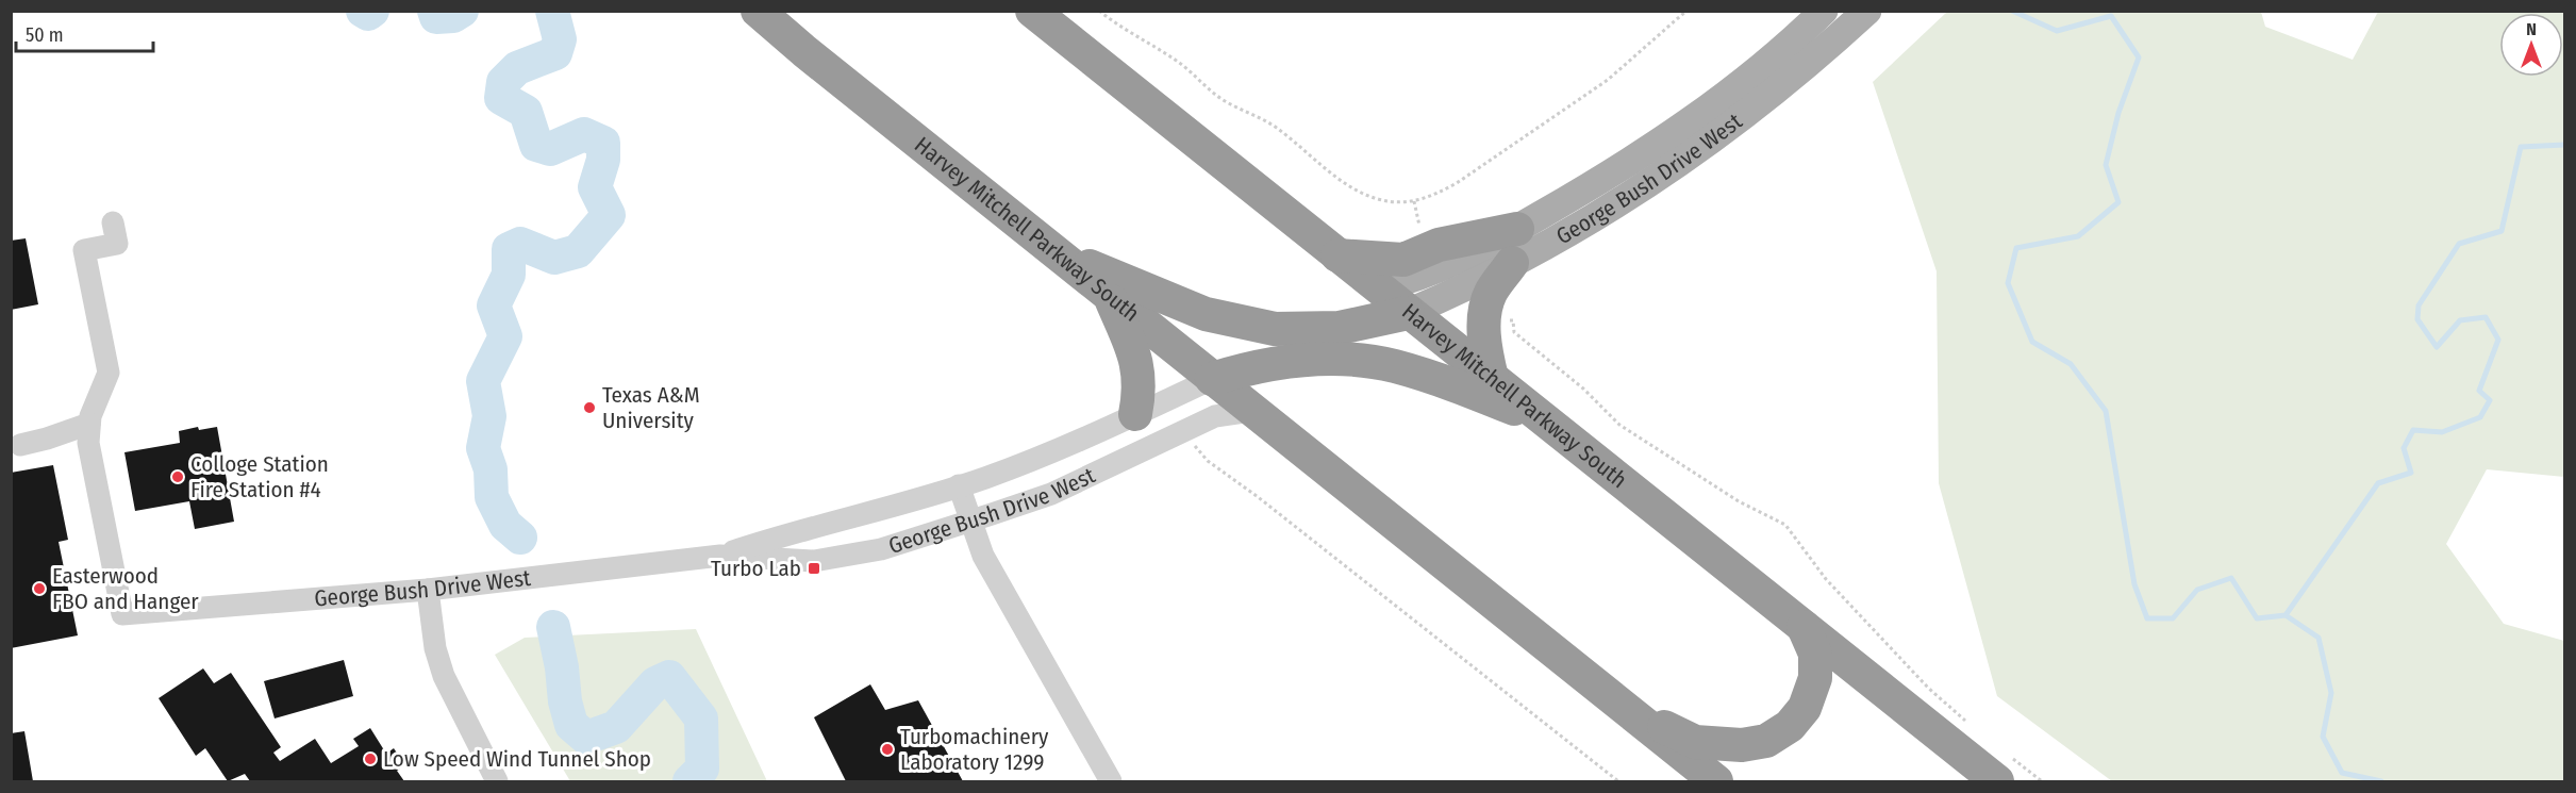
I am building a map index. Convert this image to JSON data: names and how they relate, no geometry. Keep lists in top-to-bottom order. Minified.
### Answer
{"streets":{"highway":["Harvey Mitchell Parkway South"],"main road":["George Bush Drive West"]},"crossings":[["George Bush Drive West","Harvey Mitchell Parkway South"]],"places":{"other":["Texas A&M University","Colloge Station Fire Station #4","Easterwood FBO and Hanger","Turbomachinery Laboratory 1299","Low Speed Wind Tunnel Shop"],"transit":["Turbo Lab"]},"scale_bar":"50 m","north":"top"}
